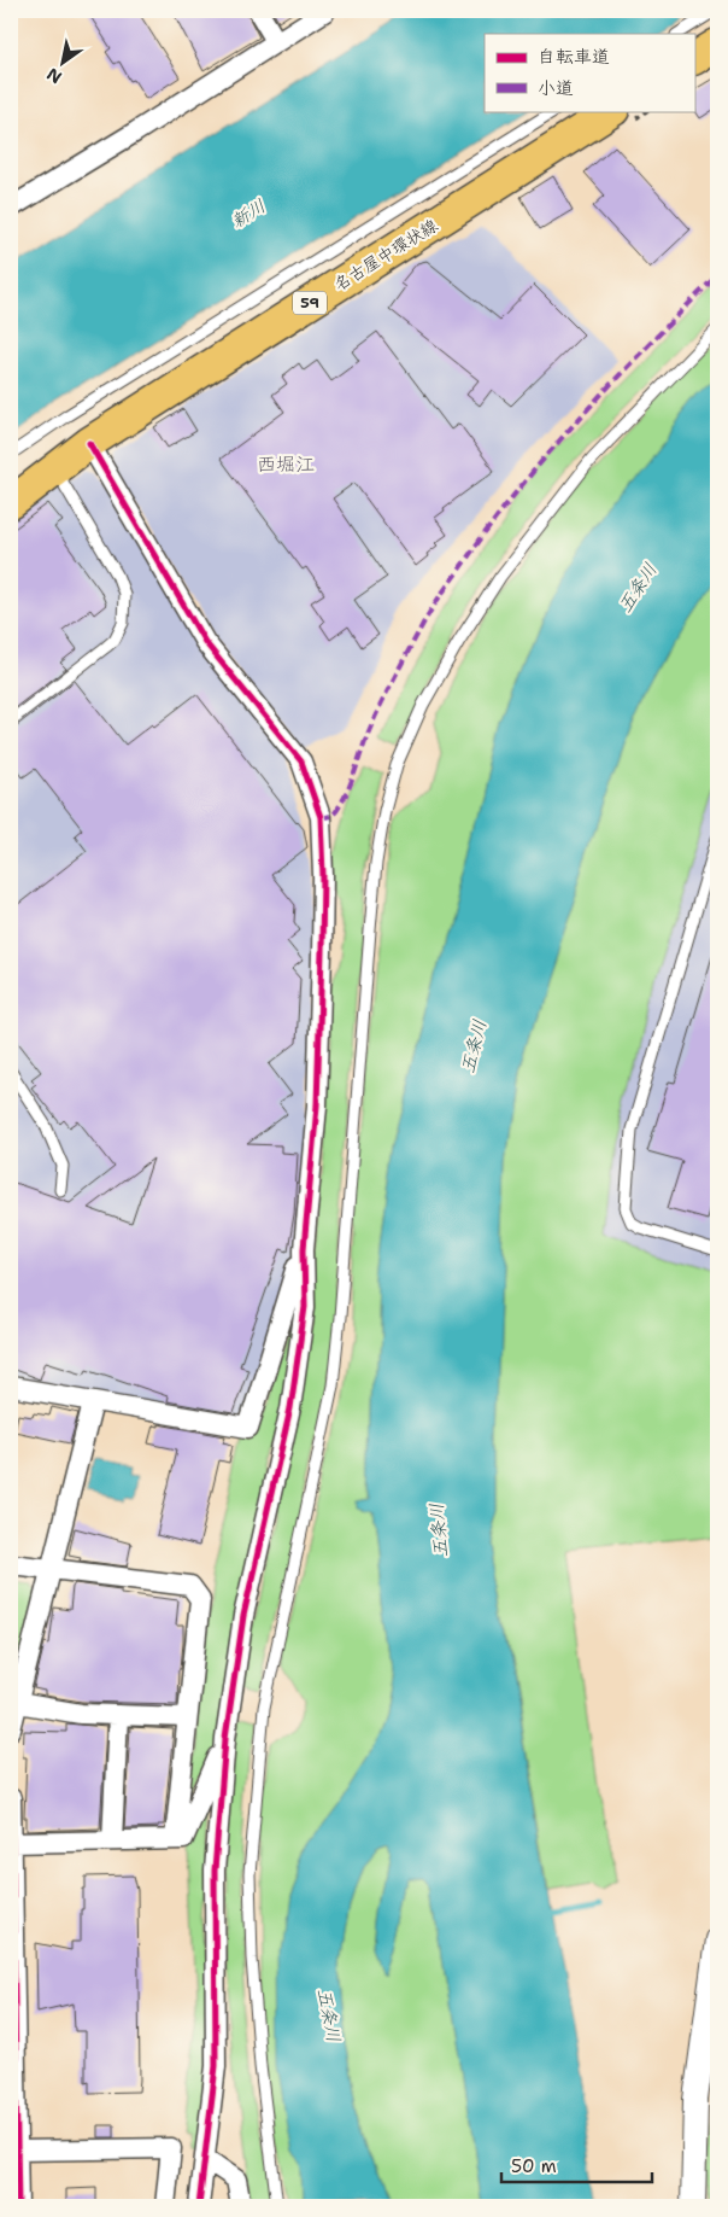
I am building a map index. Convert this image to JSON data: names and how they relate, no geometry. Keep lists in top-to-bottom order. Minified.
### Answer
{"streets":{"main road":["名古屋中環状線","59"]},"districts":["西堀江"],"water":["新川","五条川"],"legend":["自転車道","小道"],"scale_bar":"50 m","north":"bottom left"}
